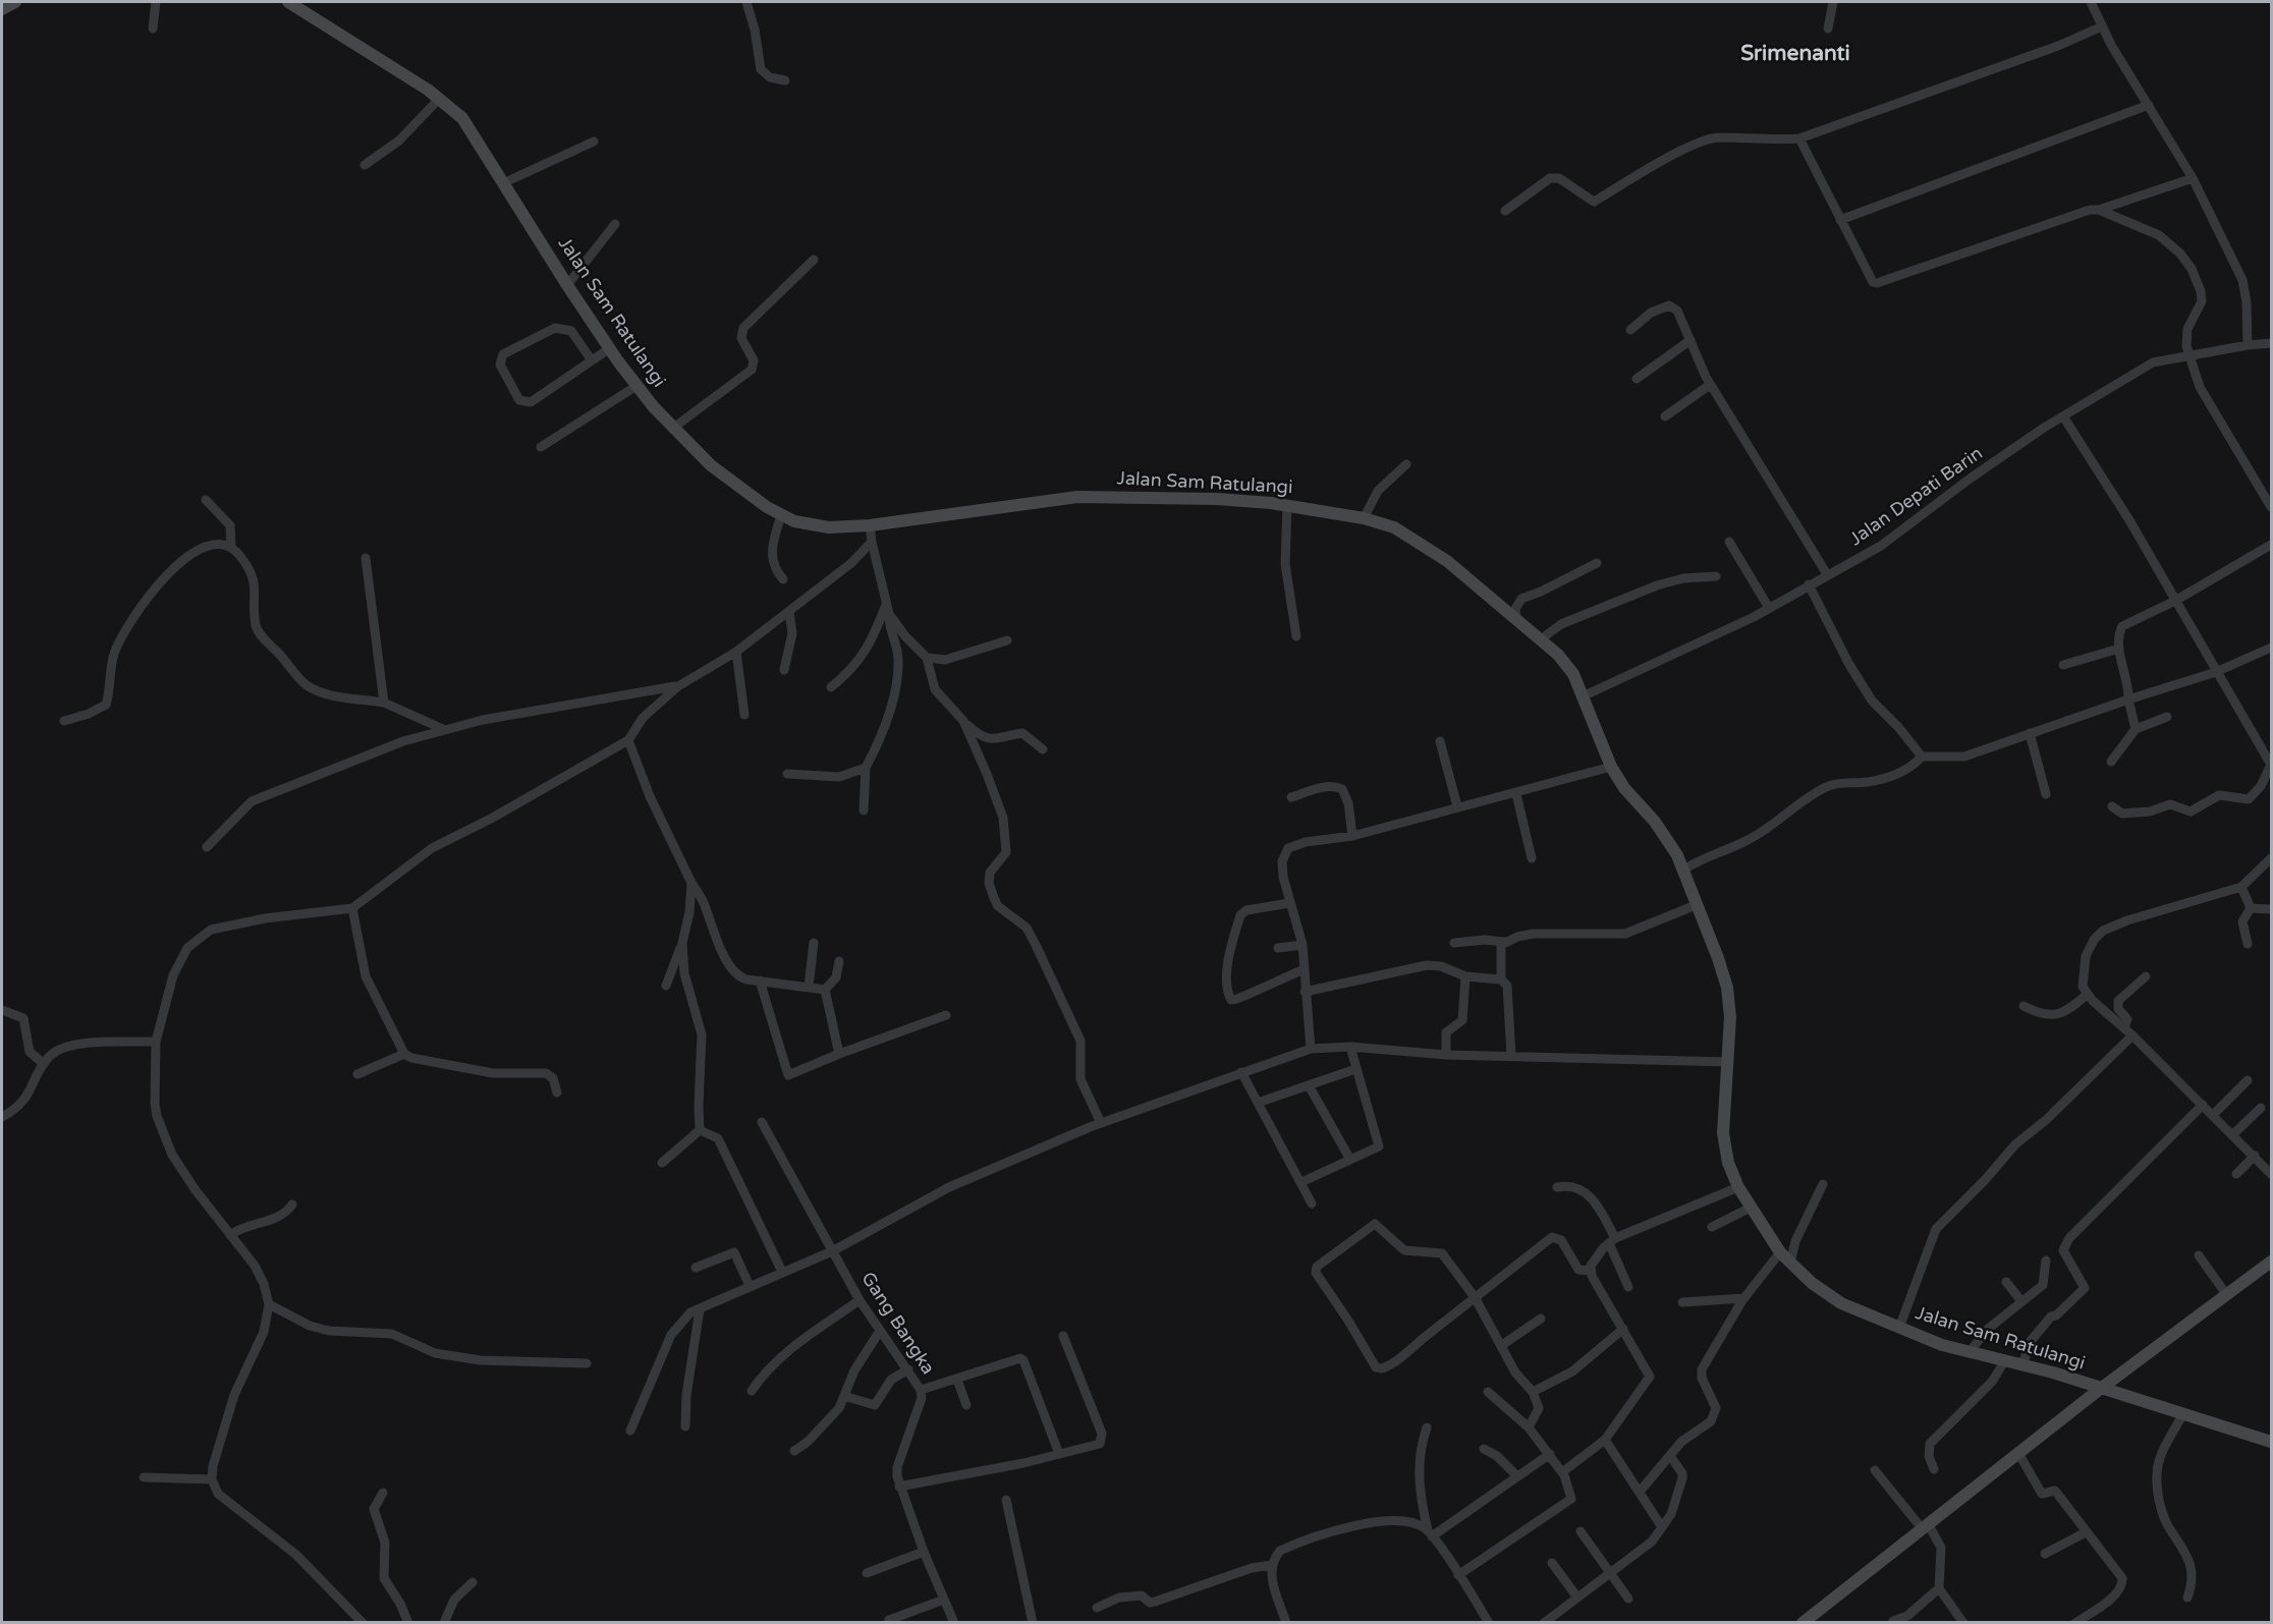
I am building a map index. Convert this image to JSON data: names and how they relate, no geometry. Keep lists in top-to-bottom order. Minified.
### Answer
{"streets":{"street":["Jalan Sam Ratulangi","Jalan Depati Barin","Gang Bangka"]},"crossings":[["Jalan Sam Ratulangi","Jalan Depati Barin"]],"districts":["Srimenanti"]}
